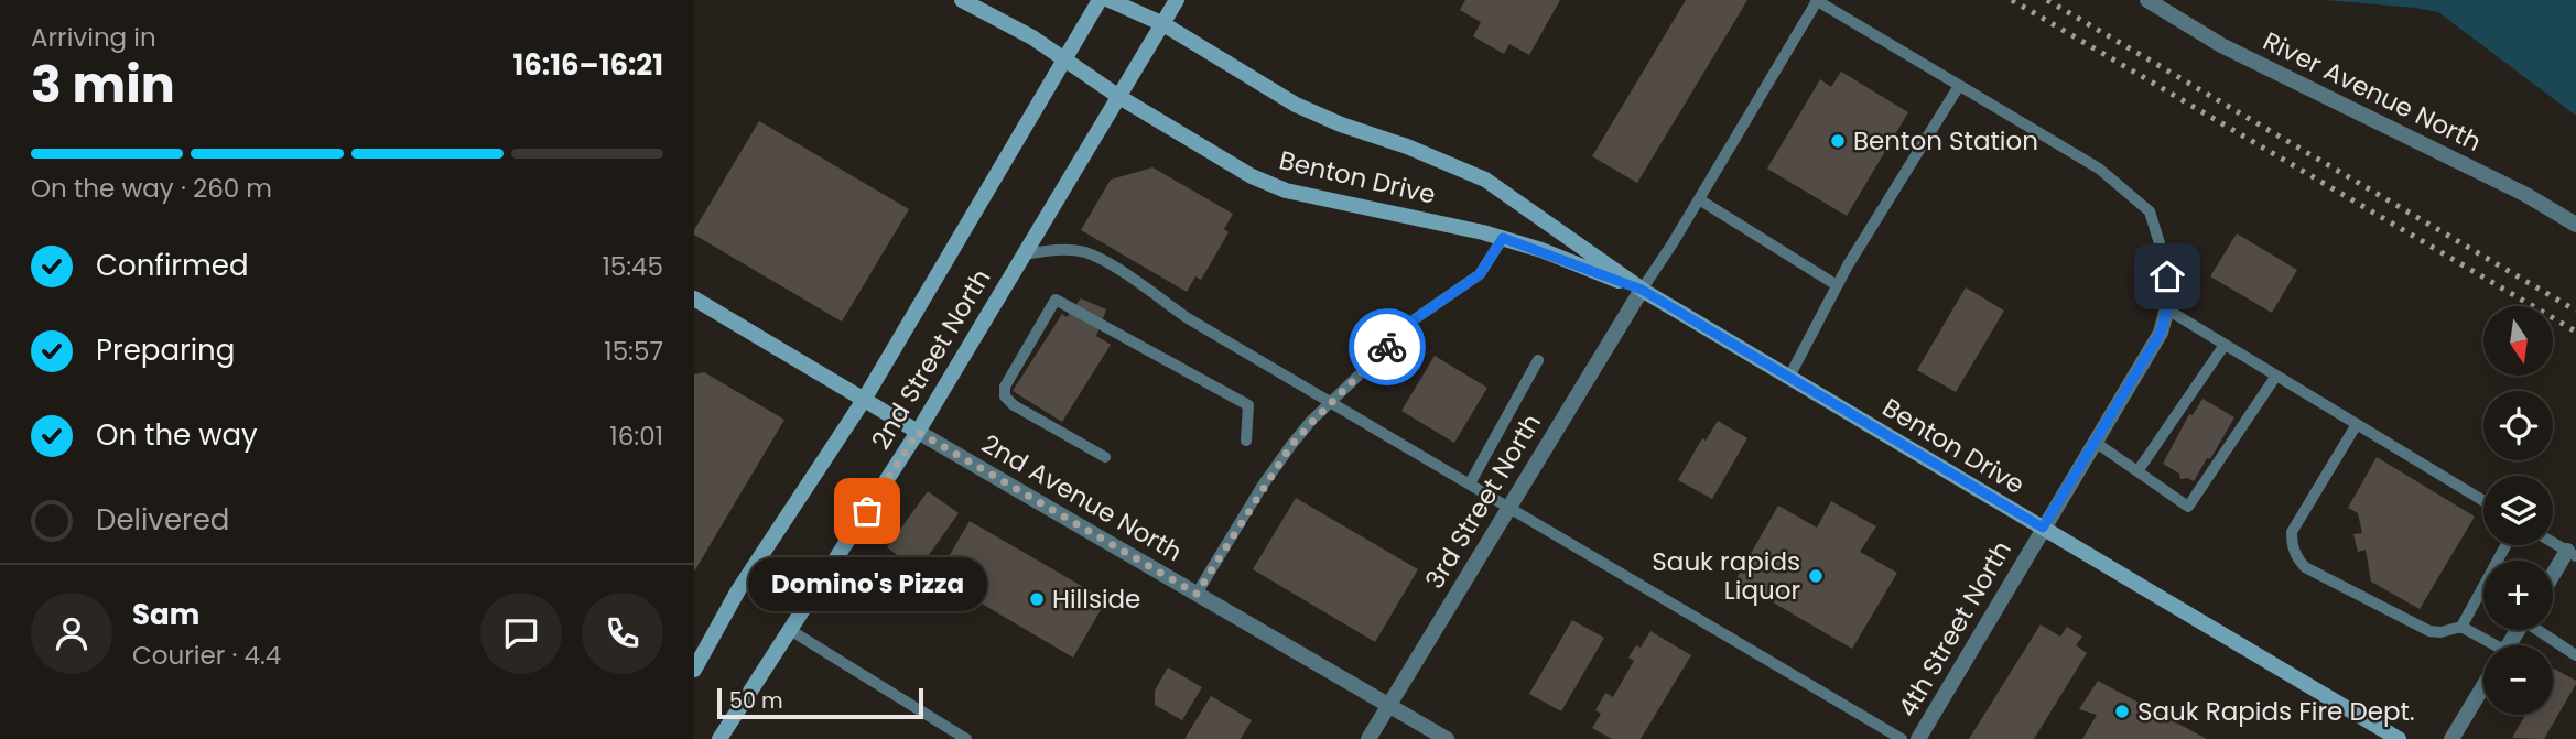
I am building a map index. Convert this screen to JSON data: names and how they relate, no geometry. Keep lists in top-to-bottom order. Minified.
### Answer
{"streets":{"main road":["Benton Drive","2nd Street North","2nd Avenue North"],"street":["River Avenue North","3rd Street North","4th Street North"]},"crossings":[["Benton Drive","2nd Street North"],["Benton Drive","3rd Street North"],["Benton Drive","4th Street North"],["2nd Street North","2nd Avenue North"],["2nd Avenue North","3rd Street North"]],"places":["Benton Station","Domino's Pizza","Sauk rapids Liquor","Hillside","Sauk Rapids Fire Dept."],"scale_bar":"50 m","north":"bottom","page":{"heading":["3 min","Arriving in","16:16–16:21"],"panel":["Sam","Courier · 4.4"],"bar":"On the way · 260 m","list":[["Confirmed","15:45"],["Preparing","15:57"],["On the way","16:01"],"Delivered"],"map_buttons":["+","−"],"bubble":"Domino's Pizza","scale":"50 m"}}
